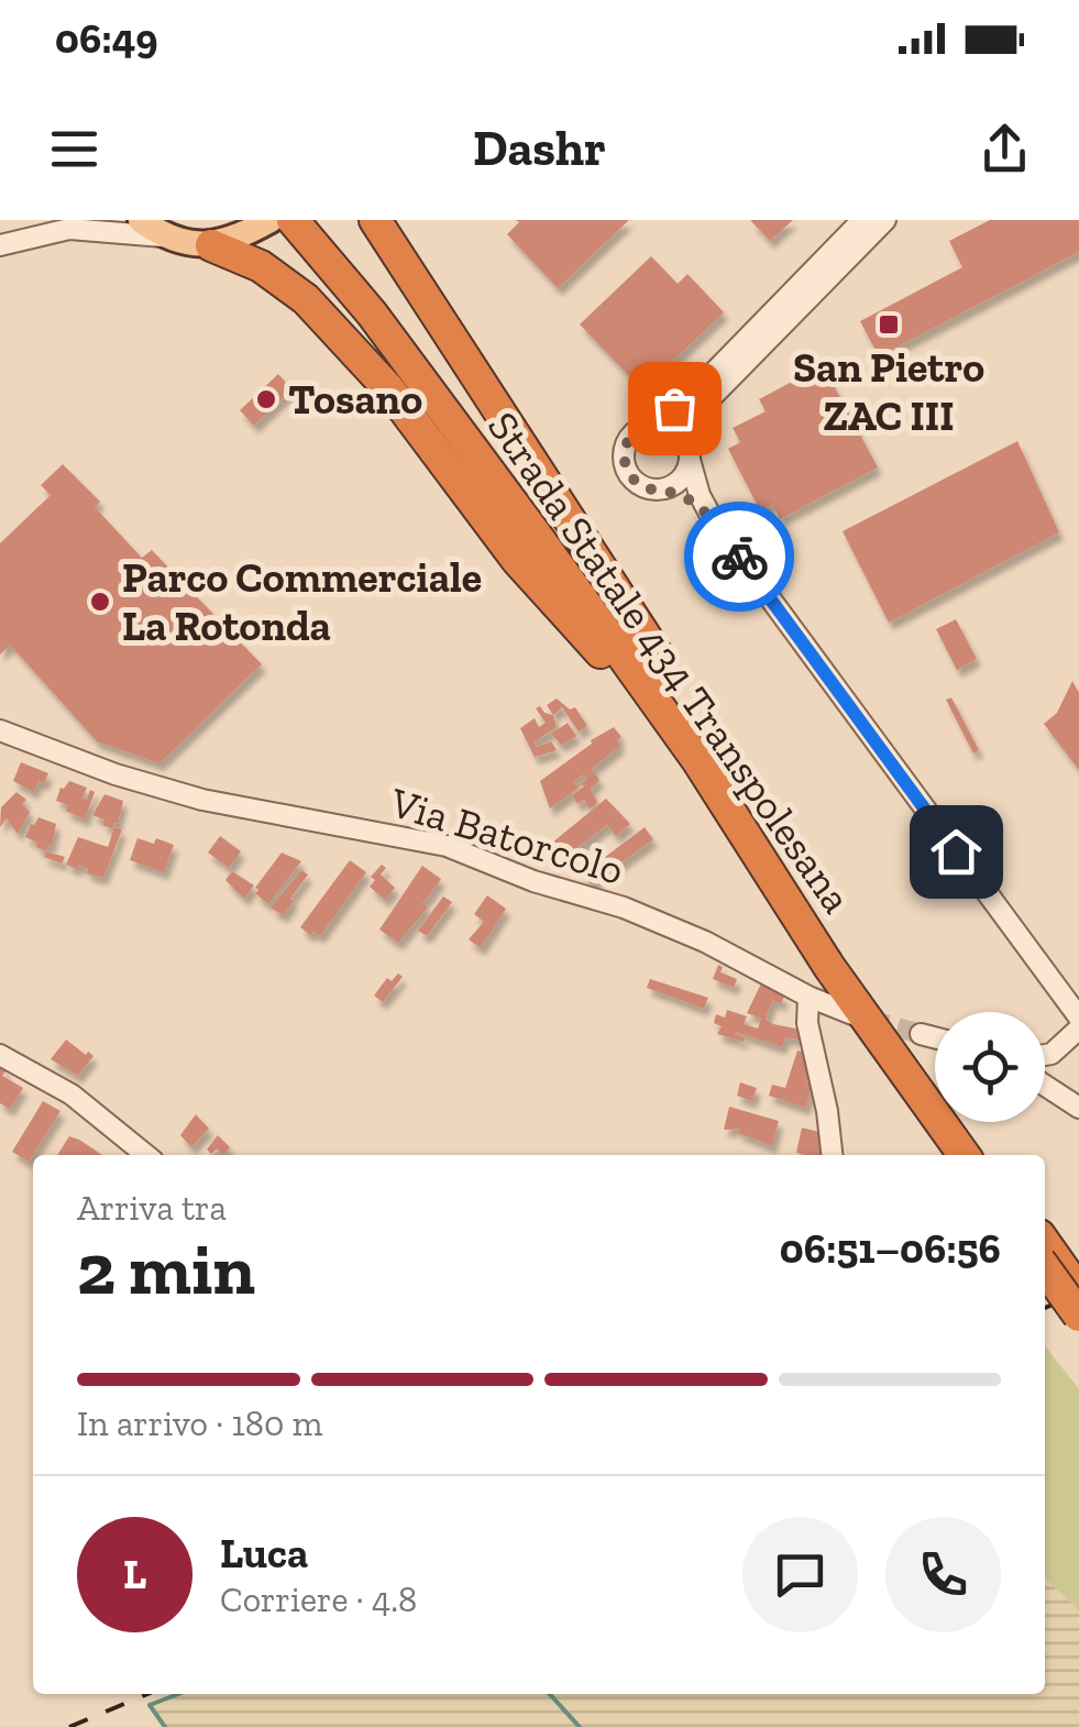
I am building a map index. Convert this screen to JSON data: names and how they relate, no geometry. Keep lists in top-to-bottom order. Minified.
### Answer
{"streets":{"highway":["Strada Statale 434 Transpolesana"],"street":["Via Batorcolo"]},"places":{"transit":["San Pietro ZAC III"],"other":["Tosano","Parco Commerciale La Rotonda"]},"page":{"status":"06:49","header":"Dashr","heading":["2 min","Arriva tra","06:51–06:56"],"panel":["Luca","Corriere · 4.8"],"bar":"In arrivo · 180 m","round":"L"}}
